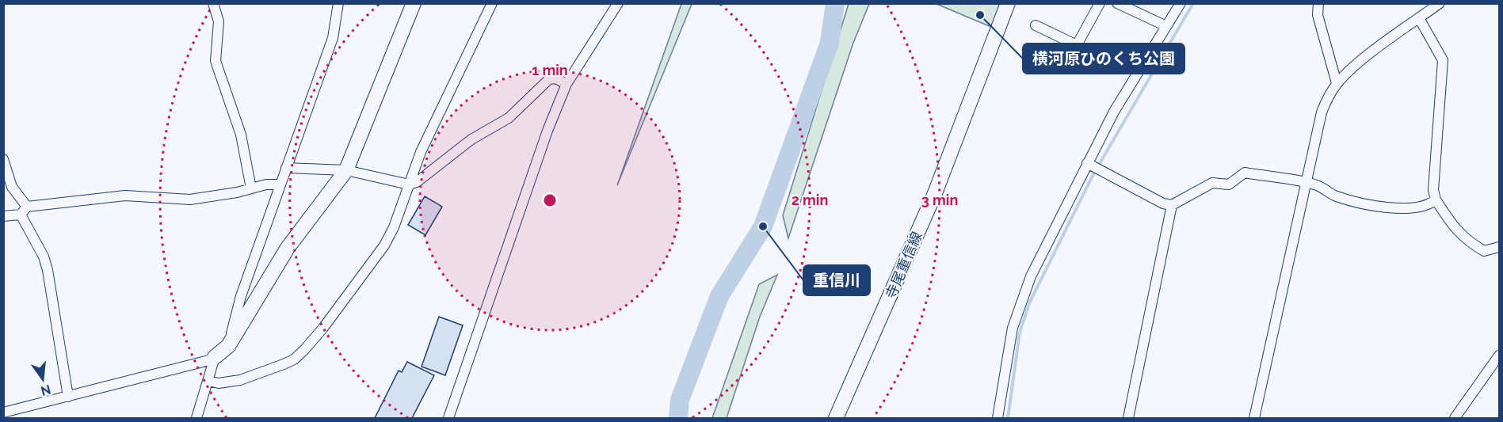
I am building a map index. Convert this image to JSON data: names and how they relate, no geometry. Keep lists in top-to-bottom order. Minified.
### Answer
{"streets":{"main road":["寺尾重信線"]},"places":["横河原ひのくち公園","重信川"],"north":"bottom","rings":["1 min","2 min","3 min"]}
